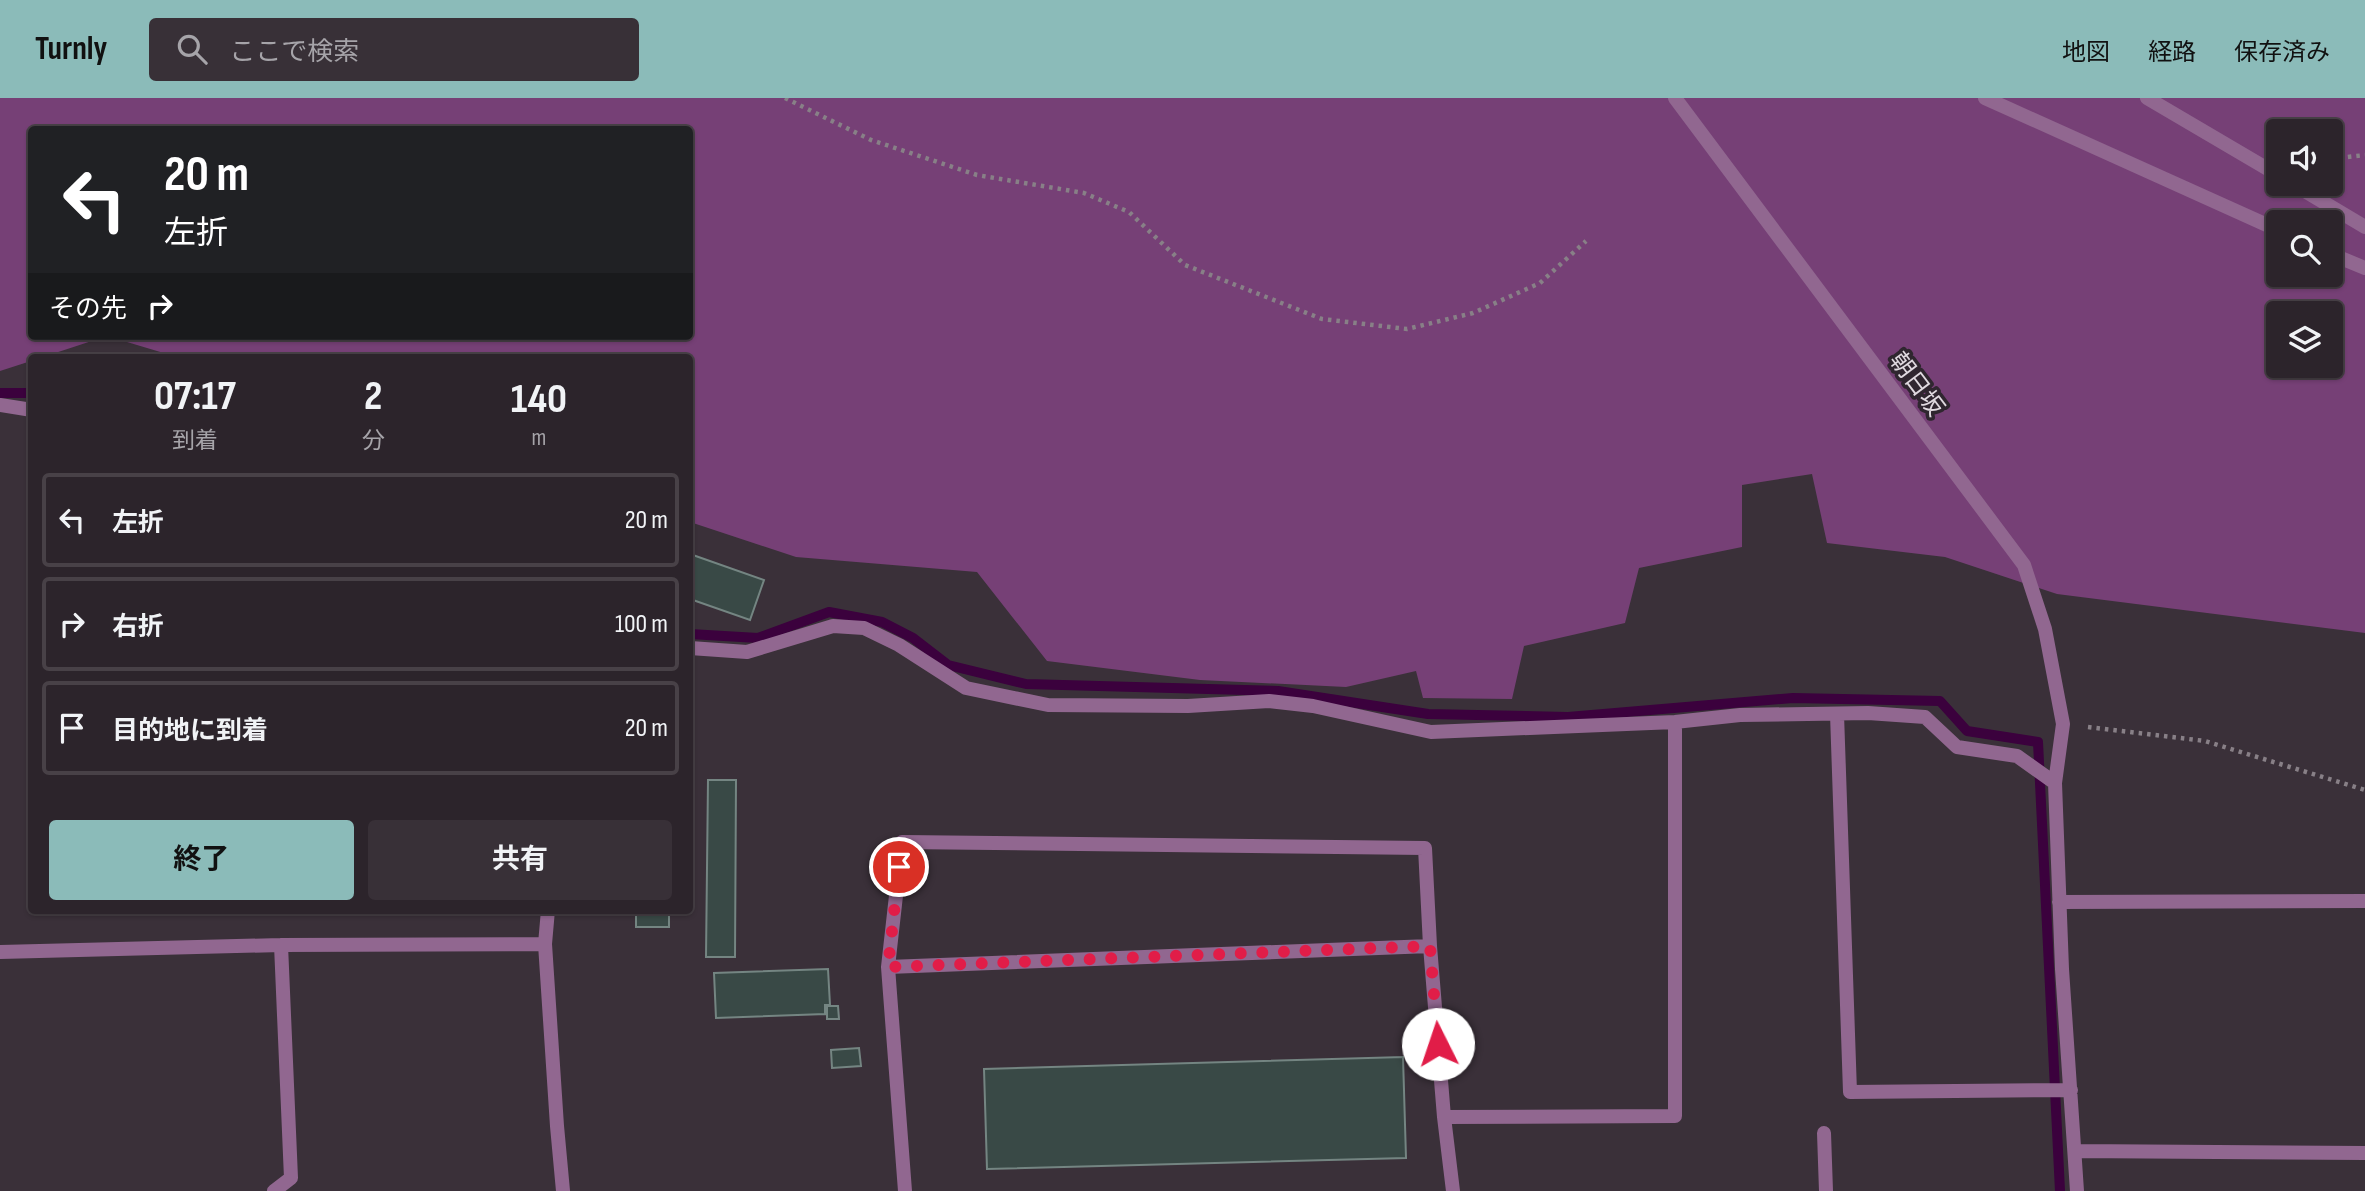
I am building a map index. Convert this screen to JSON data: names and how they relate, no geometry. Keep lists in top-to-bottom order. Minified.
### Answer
{"streets":{"street":["朝日坂"]},"page":{"header":"Turnly","search":"ここで検索","nav":["地図","経路","保存済み"],"turn":["20 m","左折"],"then":"その先","eta":["07:17","到着","2","分","140","m"],"list":[{"name":"左折","value":"20 m"},{"name":"右折","value":"100 m"},{"name":"目的地に到着","value":"20 m"}],"buttons":["終了","共有"]}}
